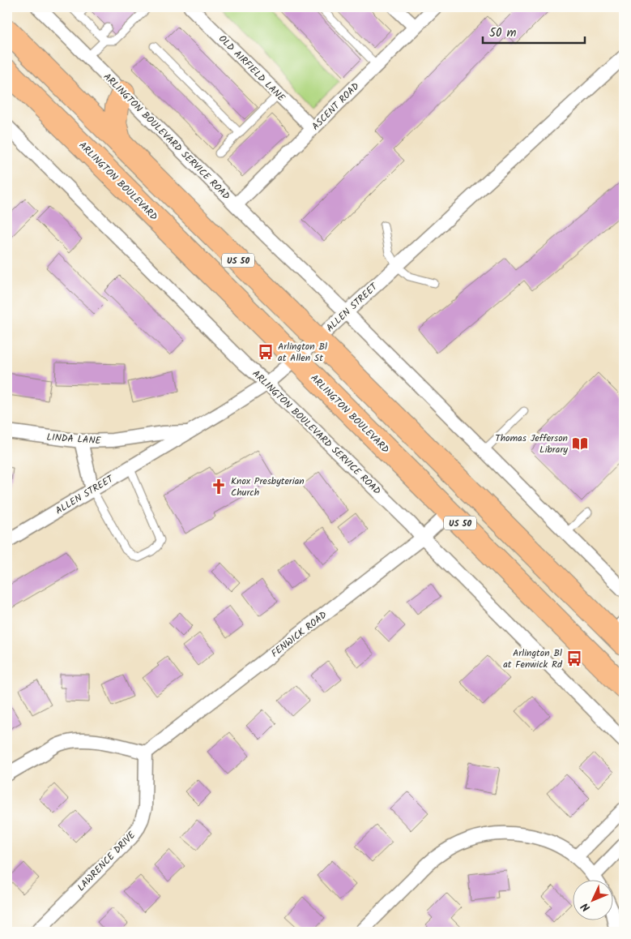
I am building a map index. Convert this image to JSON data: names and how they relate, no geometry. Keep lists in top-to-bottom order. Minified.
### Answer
{"streets":{"highway":["ARLINGTON BOULEVARD","US 50"],"street":["OLD AIRFIELD LANE","ASCENT ROAD","ARLINGTON BOULEVARD SERVICE ROAD","ALLEN STREET","LINDA LANE","FENWICK ROAD","LAWRENCE DRIVE"]},"crossings":[["OLD AIRFIELD LANE","ASCENT ROAD"],["ASCENT ROAD","ARLINGTON BOULEVARD SERVICE ROAD"],["ARLINGTON BOULEVARD SERVICE ROAD","ALLEN STREET"],["ARLINGTON BOULEVARD SERVICE ROAD","FENWICK ROAD"],["ARLINGTON BOULEVARD","ALLEN STREET"],["ARLINGTON BOULEVARD","FENWICK ROAD"],["US 50","ALLEN STREET"],["ALLEN STREET","LINDA LANE"],["FENWICK ROAD","LAWRENCE DRIVE"]],"places":{"bus stop":["Arlington Bl at Allen St","Arlington Bl at Fenwick Rd"],"library":["Thomas Jefferson Library"],"church":["Knox Presbyterian Church"]},"scale_bar":"50 m","north":"bottom left"}
